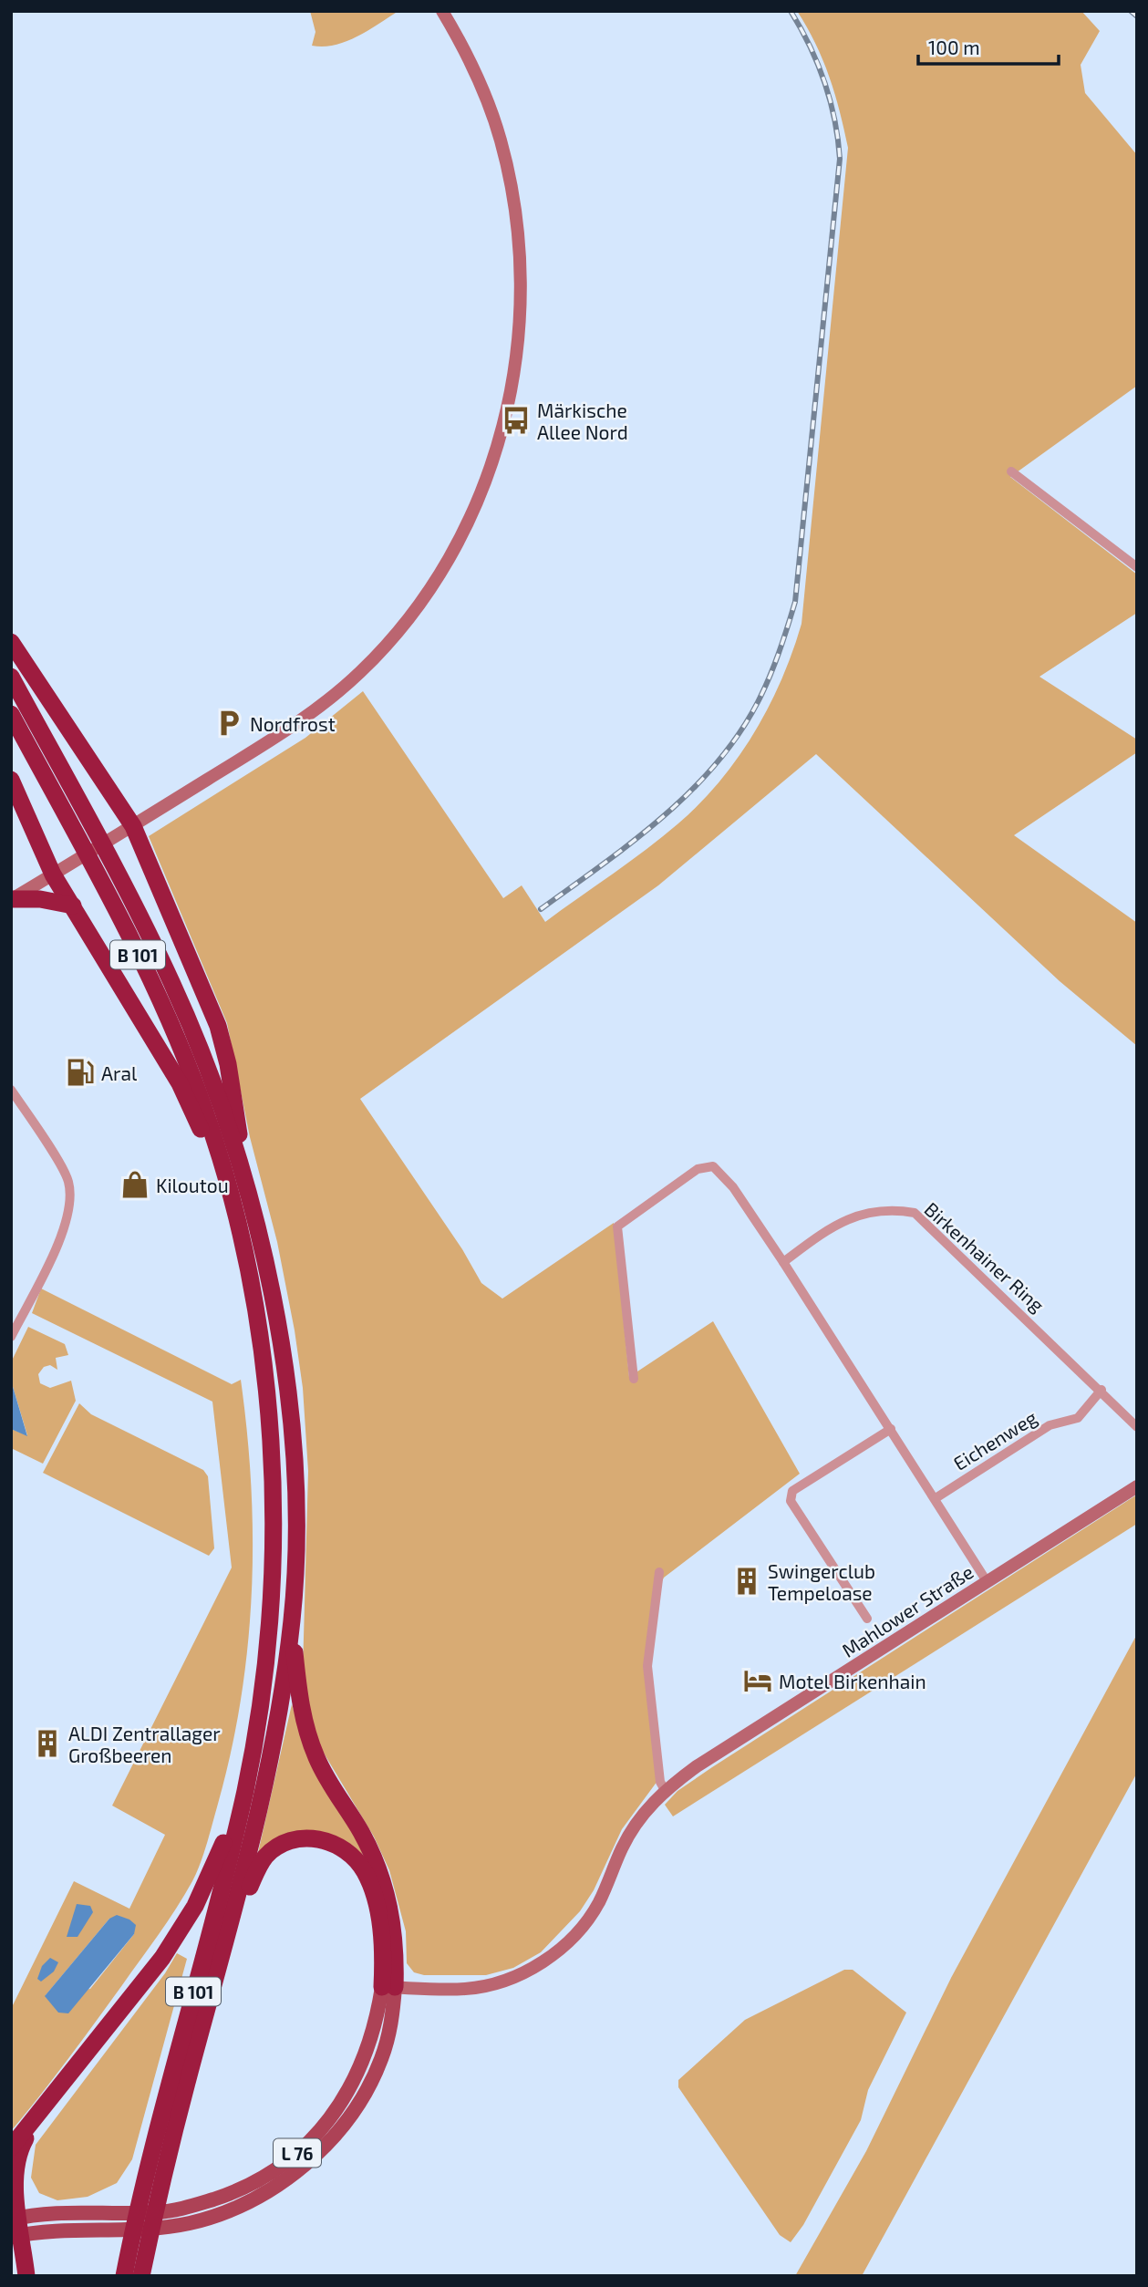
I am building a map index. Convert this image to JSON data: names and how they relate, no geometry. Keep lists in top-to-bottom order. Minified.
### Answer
{"streets":{"highway":["B 101"],"main road":["L 76"],"street":["Birkenhainer Ring","Eichenweg","Mahlower Straße"]},"crossings":[["Birkenhainer Ring","Eichenweg"],["Mahlower Straße","L 76"]],"places":{"bus stop":["Märkische Allee Nord"],"parking":["Nordfrost"],"fuel station":["Aral"],"shop":["Kiloutou"],"building":["Swingerclub Tempeloase","ALDI Zentrallager Großbeeren"],"hotel":["Motel Birkenhain"]},"scale_bar":"100 m"}
